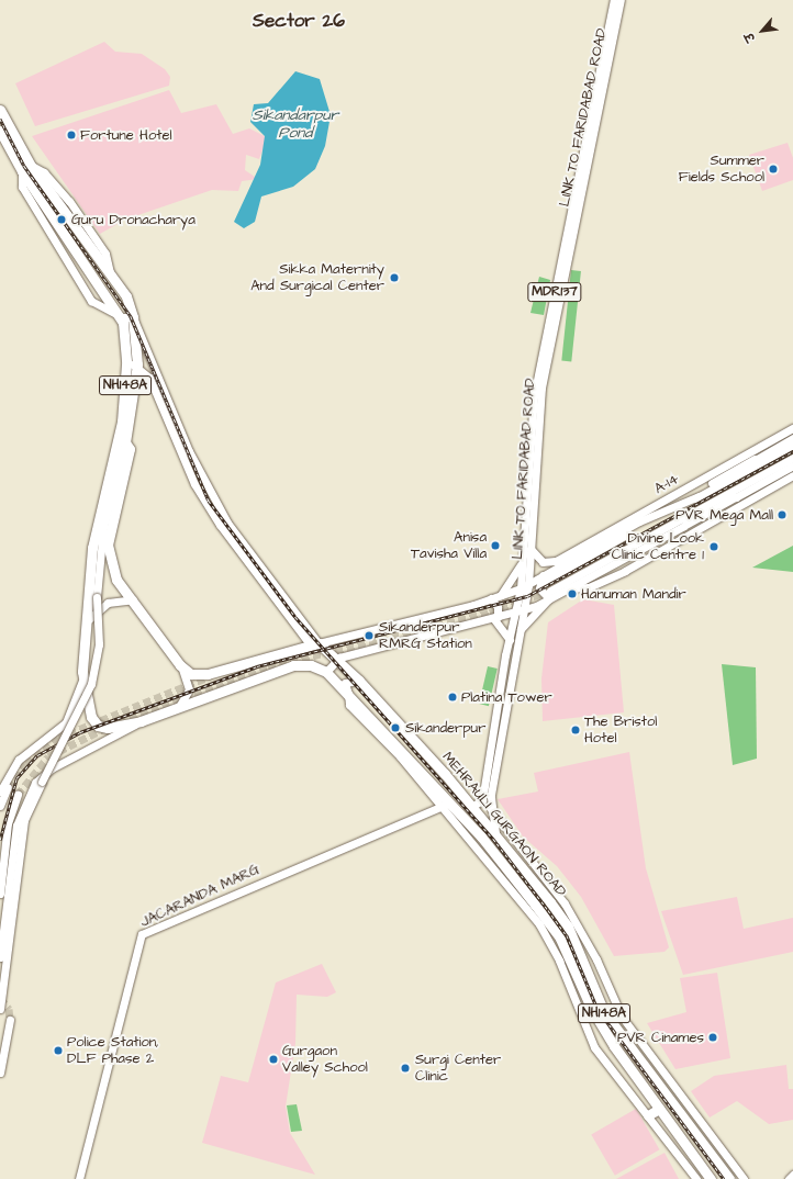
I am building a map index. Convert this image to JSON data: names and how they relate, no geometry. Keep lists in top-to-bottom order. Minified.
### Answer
{"streets":{"highway":["NH148A","MEHRAULI GURGAON ROAD"],"street":["LINK TO FARIDABAD ROAD","MDR137","A-14","JACARANDA MARG"]},"crossings":[["LINK TO FARIDABAD ROAD","MEHRAULI GURGAON ROAD"],["NH148A","MEHRAULI GURGAON ROAD"],["MEHRAULI GURGAON ROAD","JACARANDA MARG"]],"districts":["Sector 26"],"water":["Sikandarpur Pond"],"places":["Fortune Hotel","Summer Fields School","Guru Dronacharya","Sikka Maternity And Surgical Center","PVR Mega Mall","Anisa Tavisha Villa","Divine Look Clinic Centre 1","Hanuman Mandir","Sikanderpur RMRG Station","Platina Tower","Sikanderpur","The Bristol Hotel","PVR Cinames","Police Station, DLF Phase 2","Gurgaon Valley School","Surgi Center Clinic"],"north":"bottom left"}
